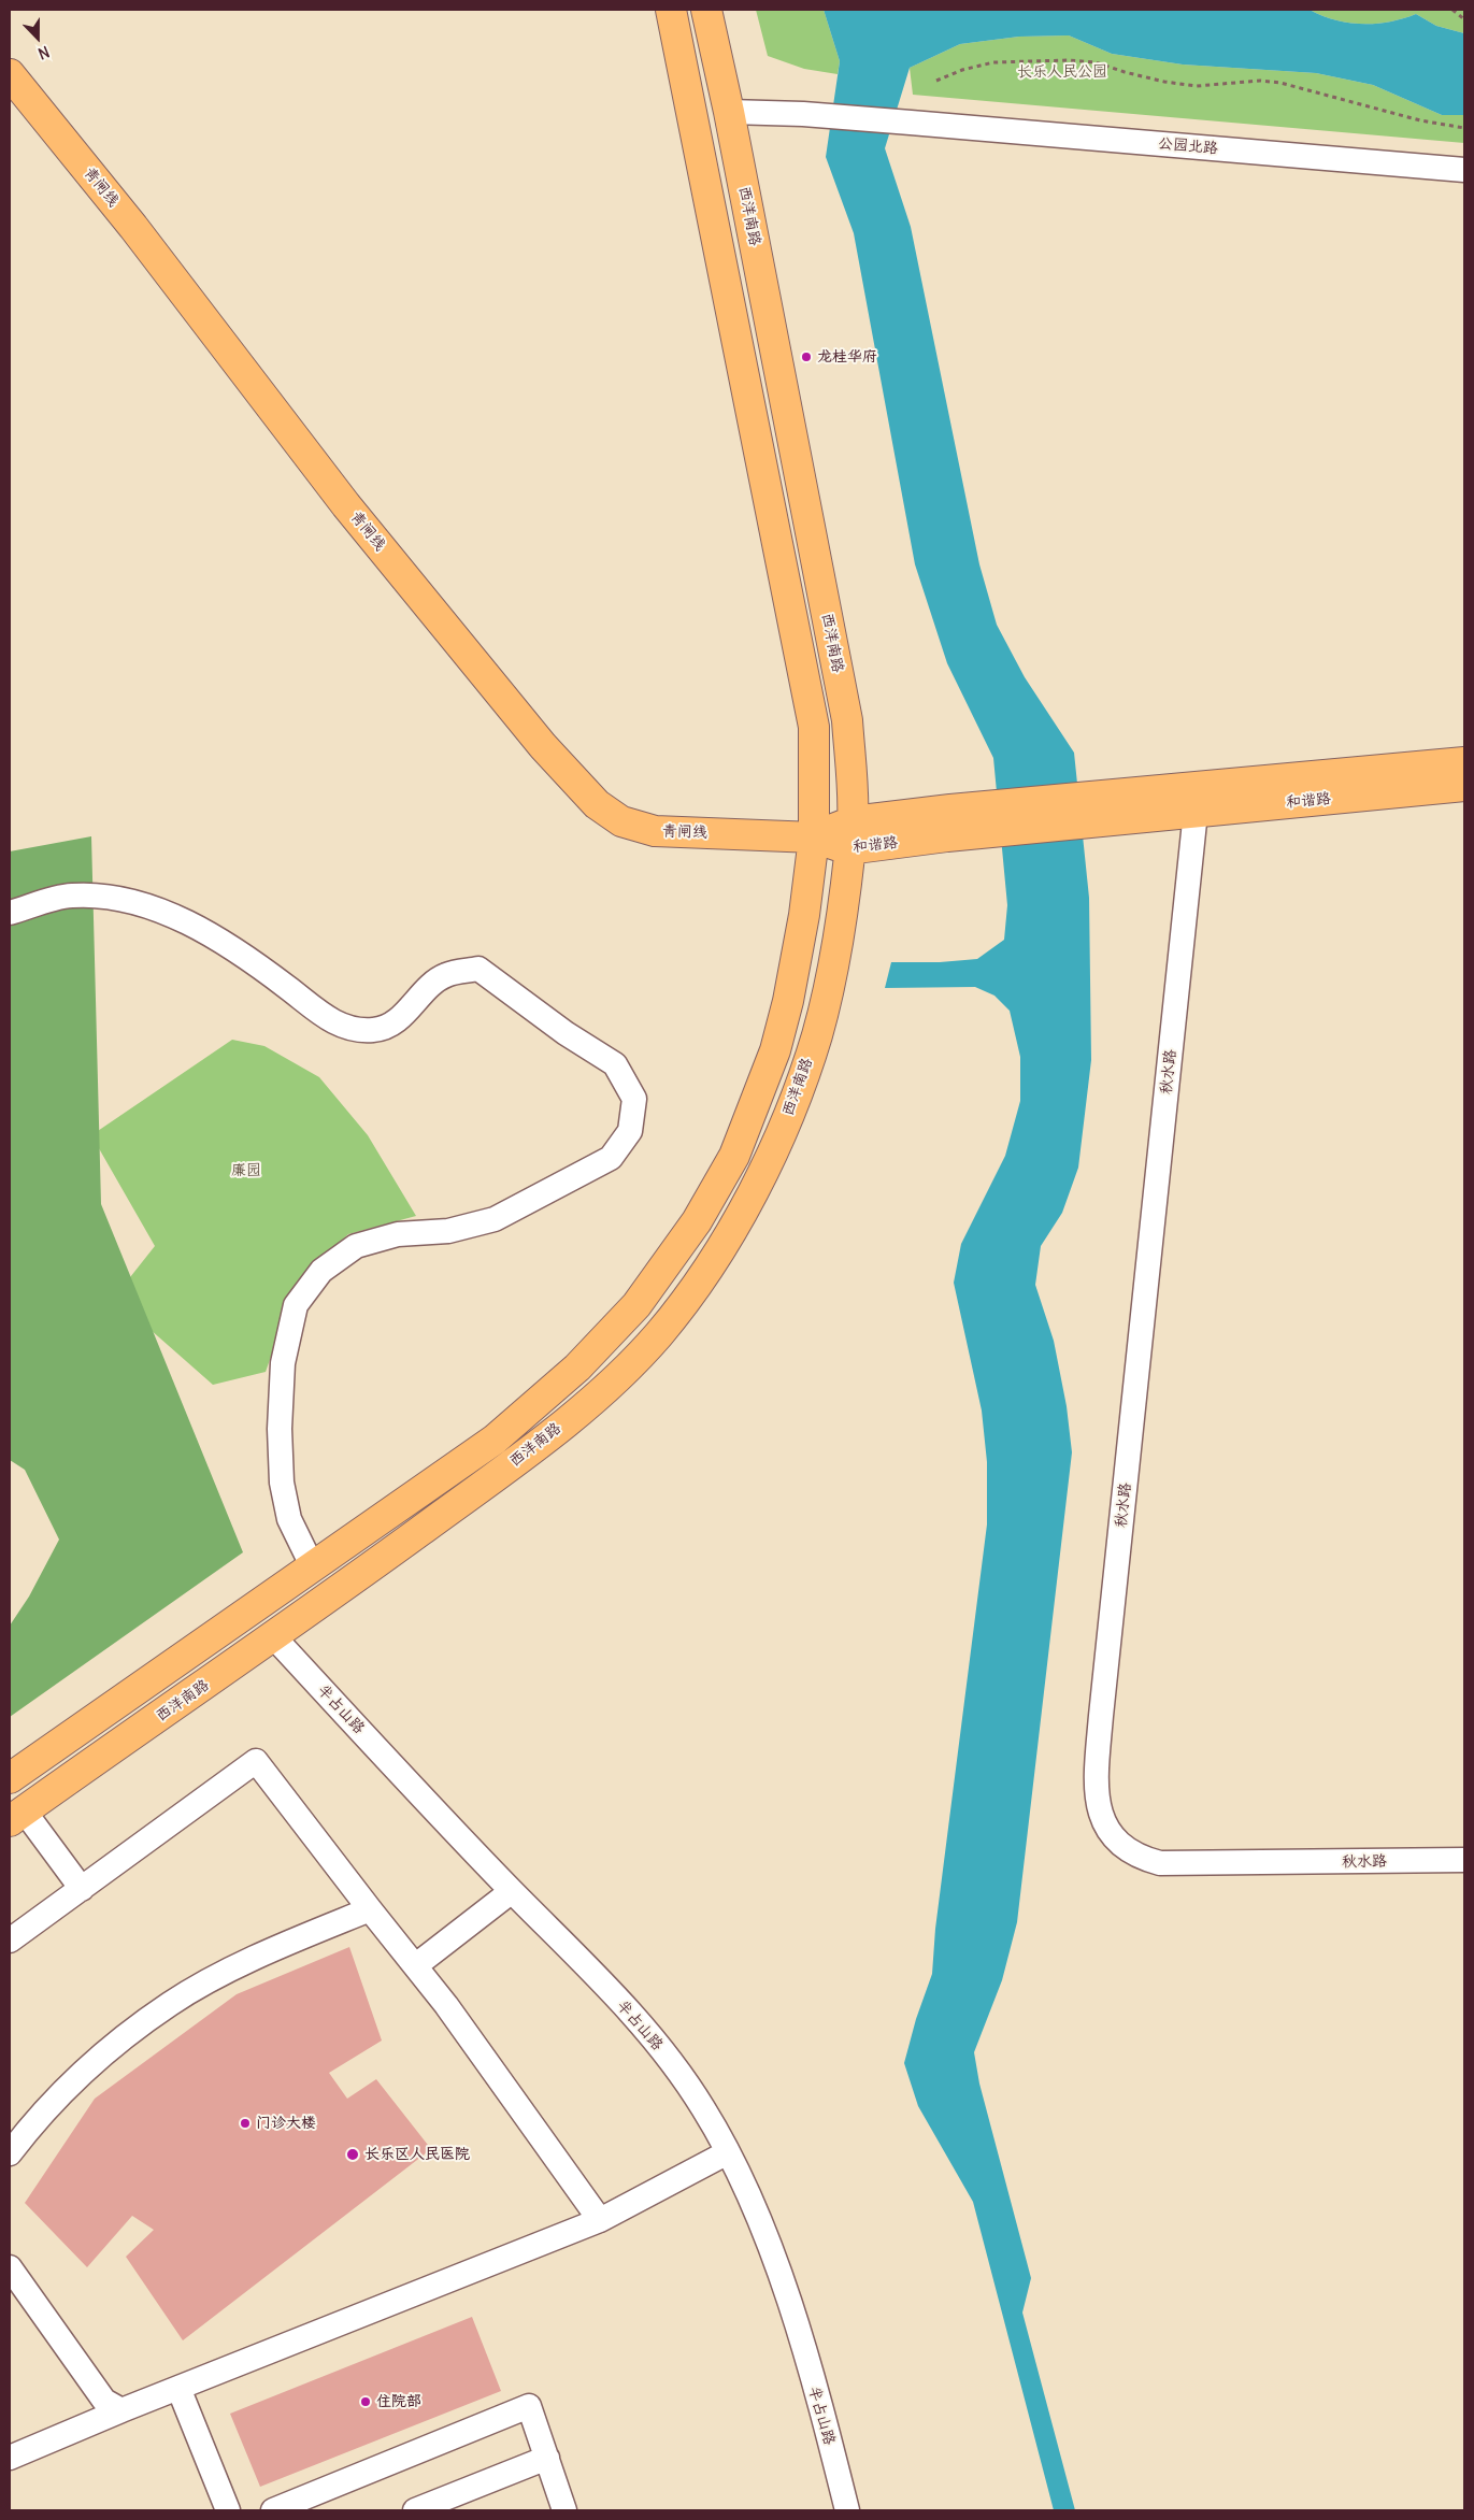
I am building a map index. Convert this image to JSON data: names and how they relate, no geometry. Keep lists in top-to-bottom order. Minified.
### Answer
{"streets":{"main road":["青闸线","西洋南路","和谐路"],"street":["公园北路","秋水路","半占山路"]},"crossings":[["公园北路","西洋南路"],["青闸线","西洋南路"],["青闸线","和谐路"],["西洋南路","和谐路"],["西洋南路","半占山路"],["和谐路","秋水路"]],"parks":["长乐人民公园","廉园"],"places":["龙桂华府","门诊大楼","长乐区人民医院","住院部"],"north":"bottom"}
